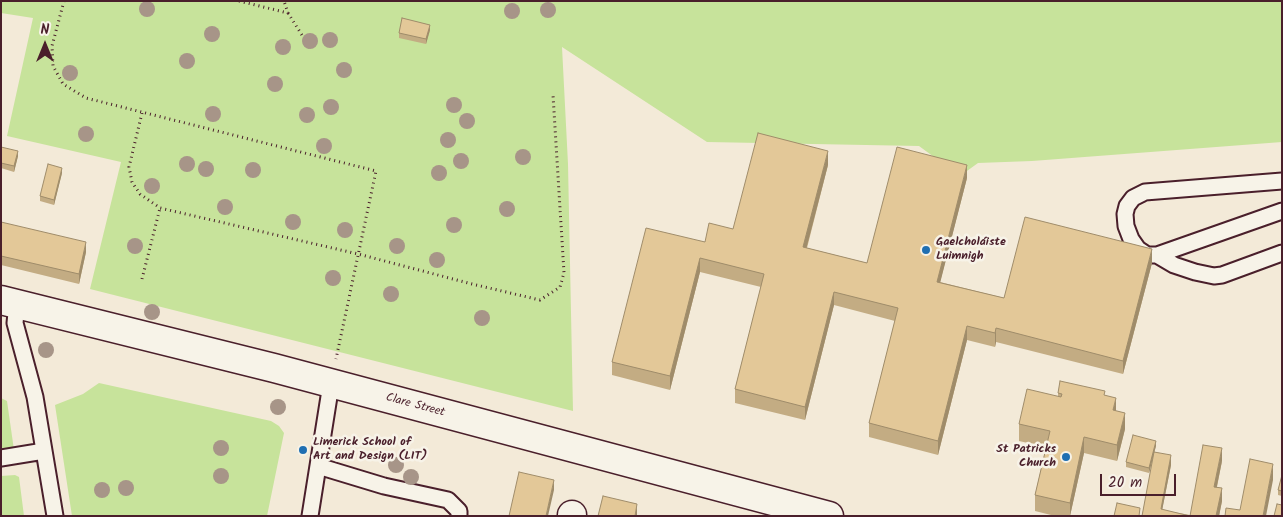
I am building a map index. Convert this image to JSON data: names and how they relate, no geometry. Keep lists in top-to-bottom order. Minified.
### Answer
{"streets":{"main road":["Clare Street"]},"places":["Gaelcholáiste Luimnigh","Limerick School of Art and Design (LIT)","St Patricks Church"],"scale_bar":"20 m","north":"top"}
